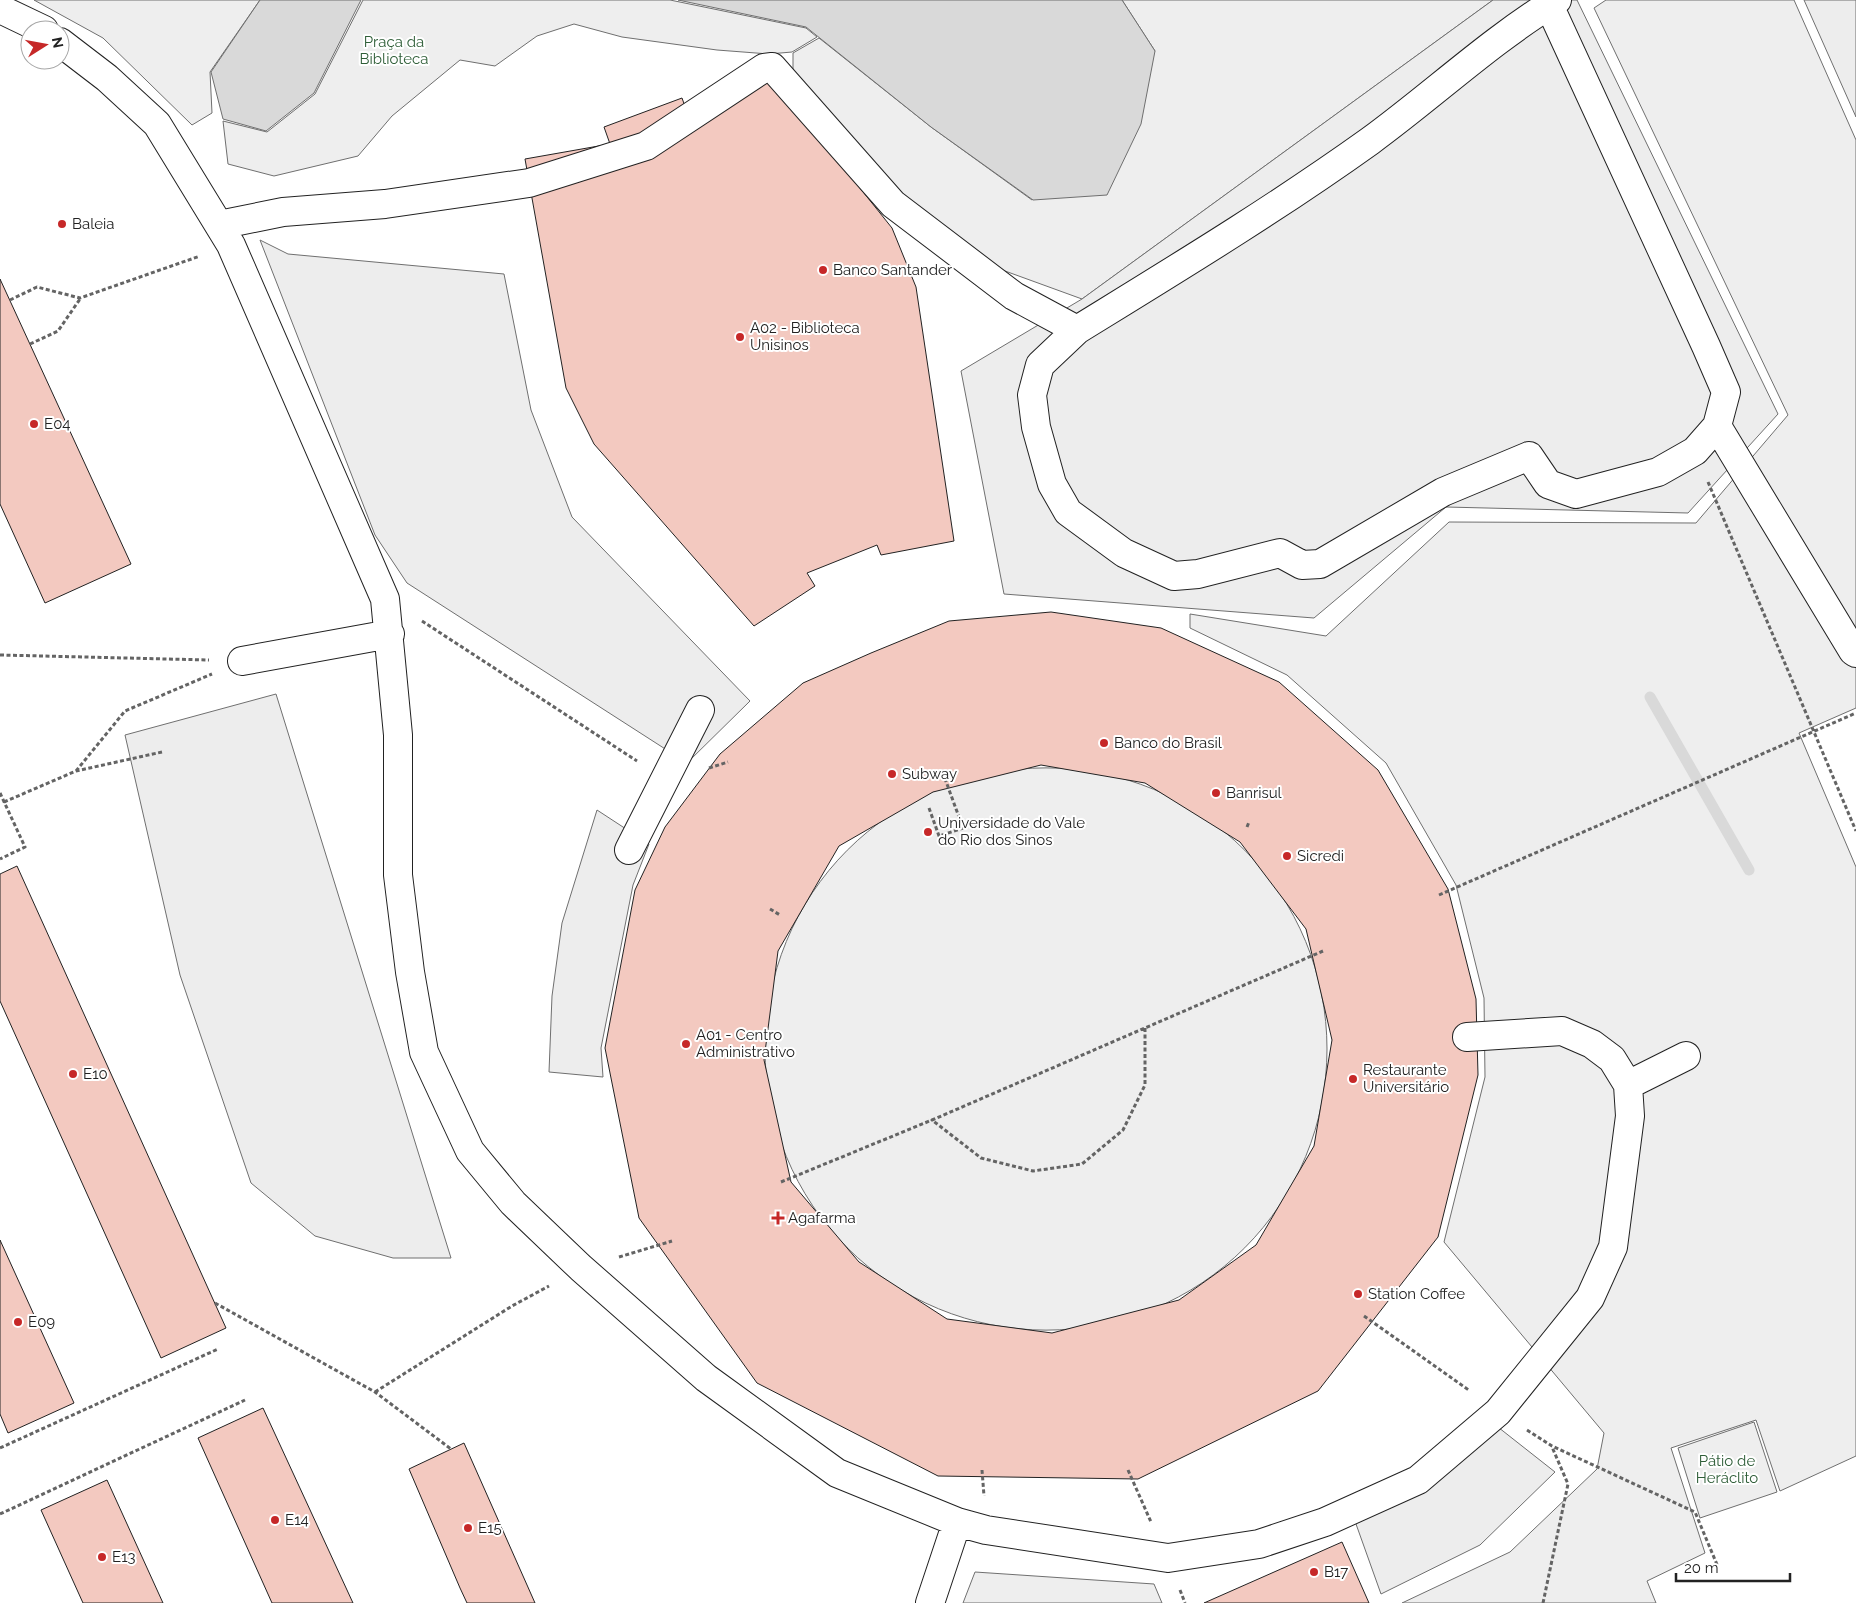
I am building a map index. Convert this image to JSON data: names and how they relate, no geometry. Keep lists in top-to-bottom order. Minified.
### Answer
{"parks":["Praça da Biblioteca","Pátio de Heráclito"],"places":{"other":["Baleia","Banco Santander","A02 - Biblioteca Unisinos","E04","Banco do Brasil","Subway","Banrisul","Universidade do Vale do Rio dos Sinos","Sicredi","A01 - Centro Administrativo","E10","Restaurante Universitário","Station Coffee","E09","E14","E15","E13","B17"],"health":["Agafarma"]},"scale_bar":"20 m","north":"right"}
